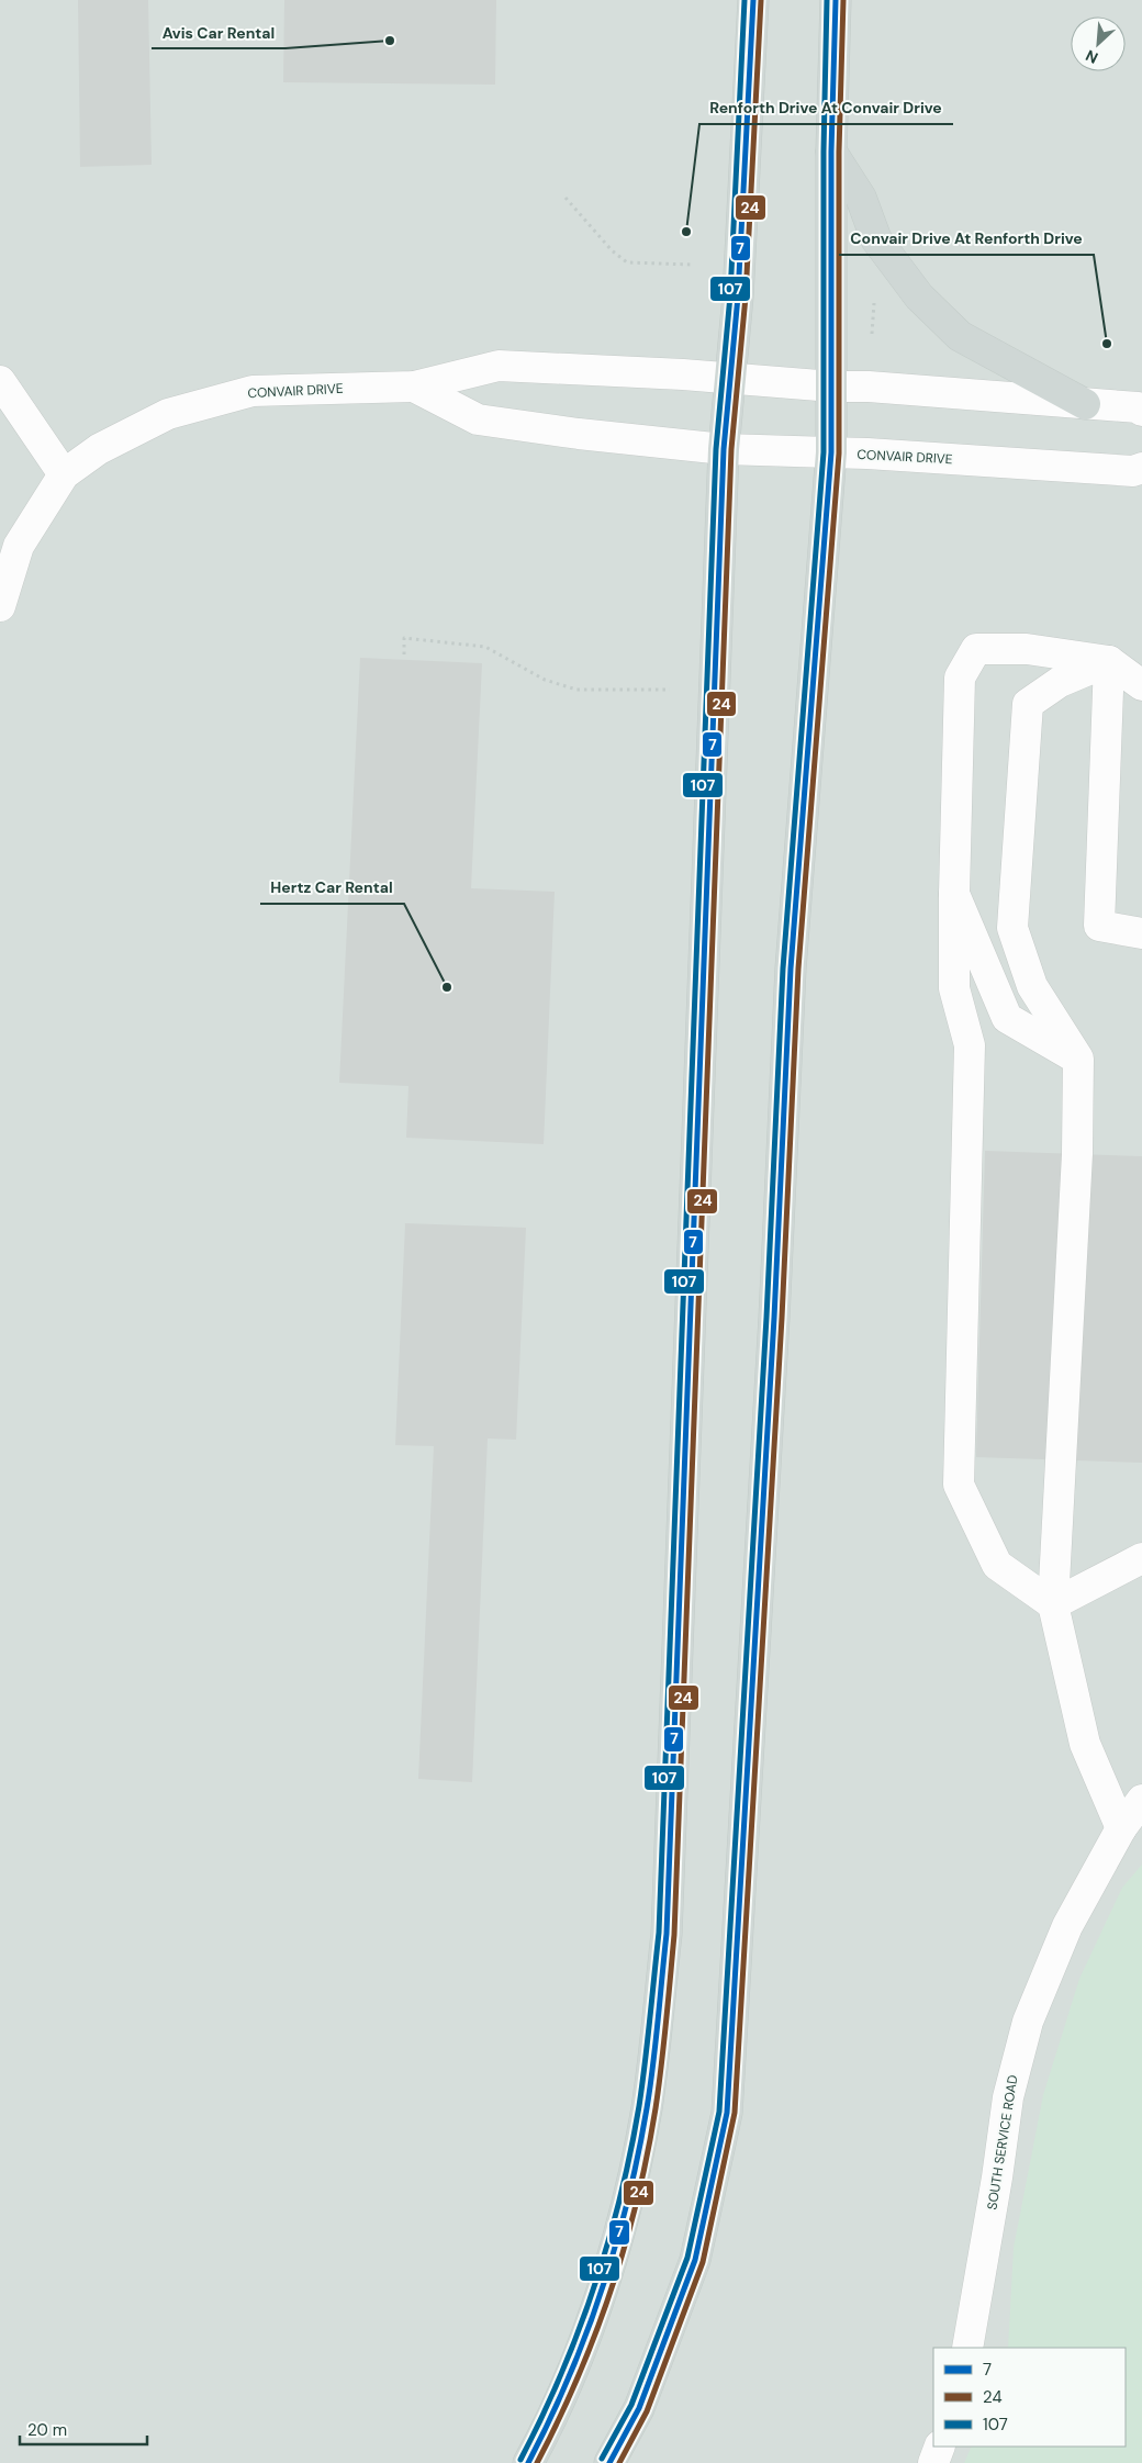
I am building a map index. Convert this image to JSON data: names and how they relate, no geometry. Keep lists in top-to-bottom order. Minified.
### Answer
{"streets":{"street":["CONVAIR DRIVE","SOUTH SERVICE ROAD"]},"places":["Avis Car Rental","Renforth Drive At Convair Drive","Convair Drive At Renforth Drive","Hertz Car Rental"],"lines":["transit line 7","transit line 24","transit line 107"],"legend":["7","24","107"],"scale_bar":"20 m","north":"bottom left"}
